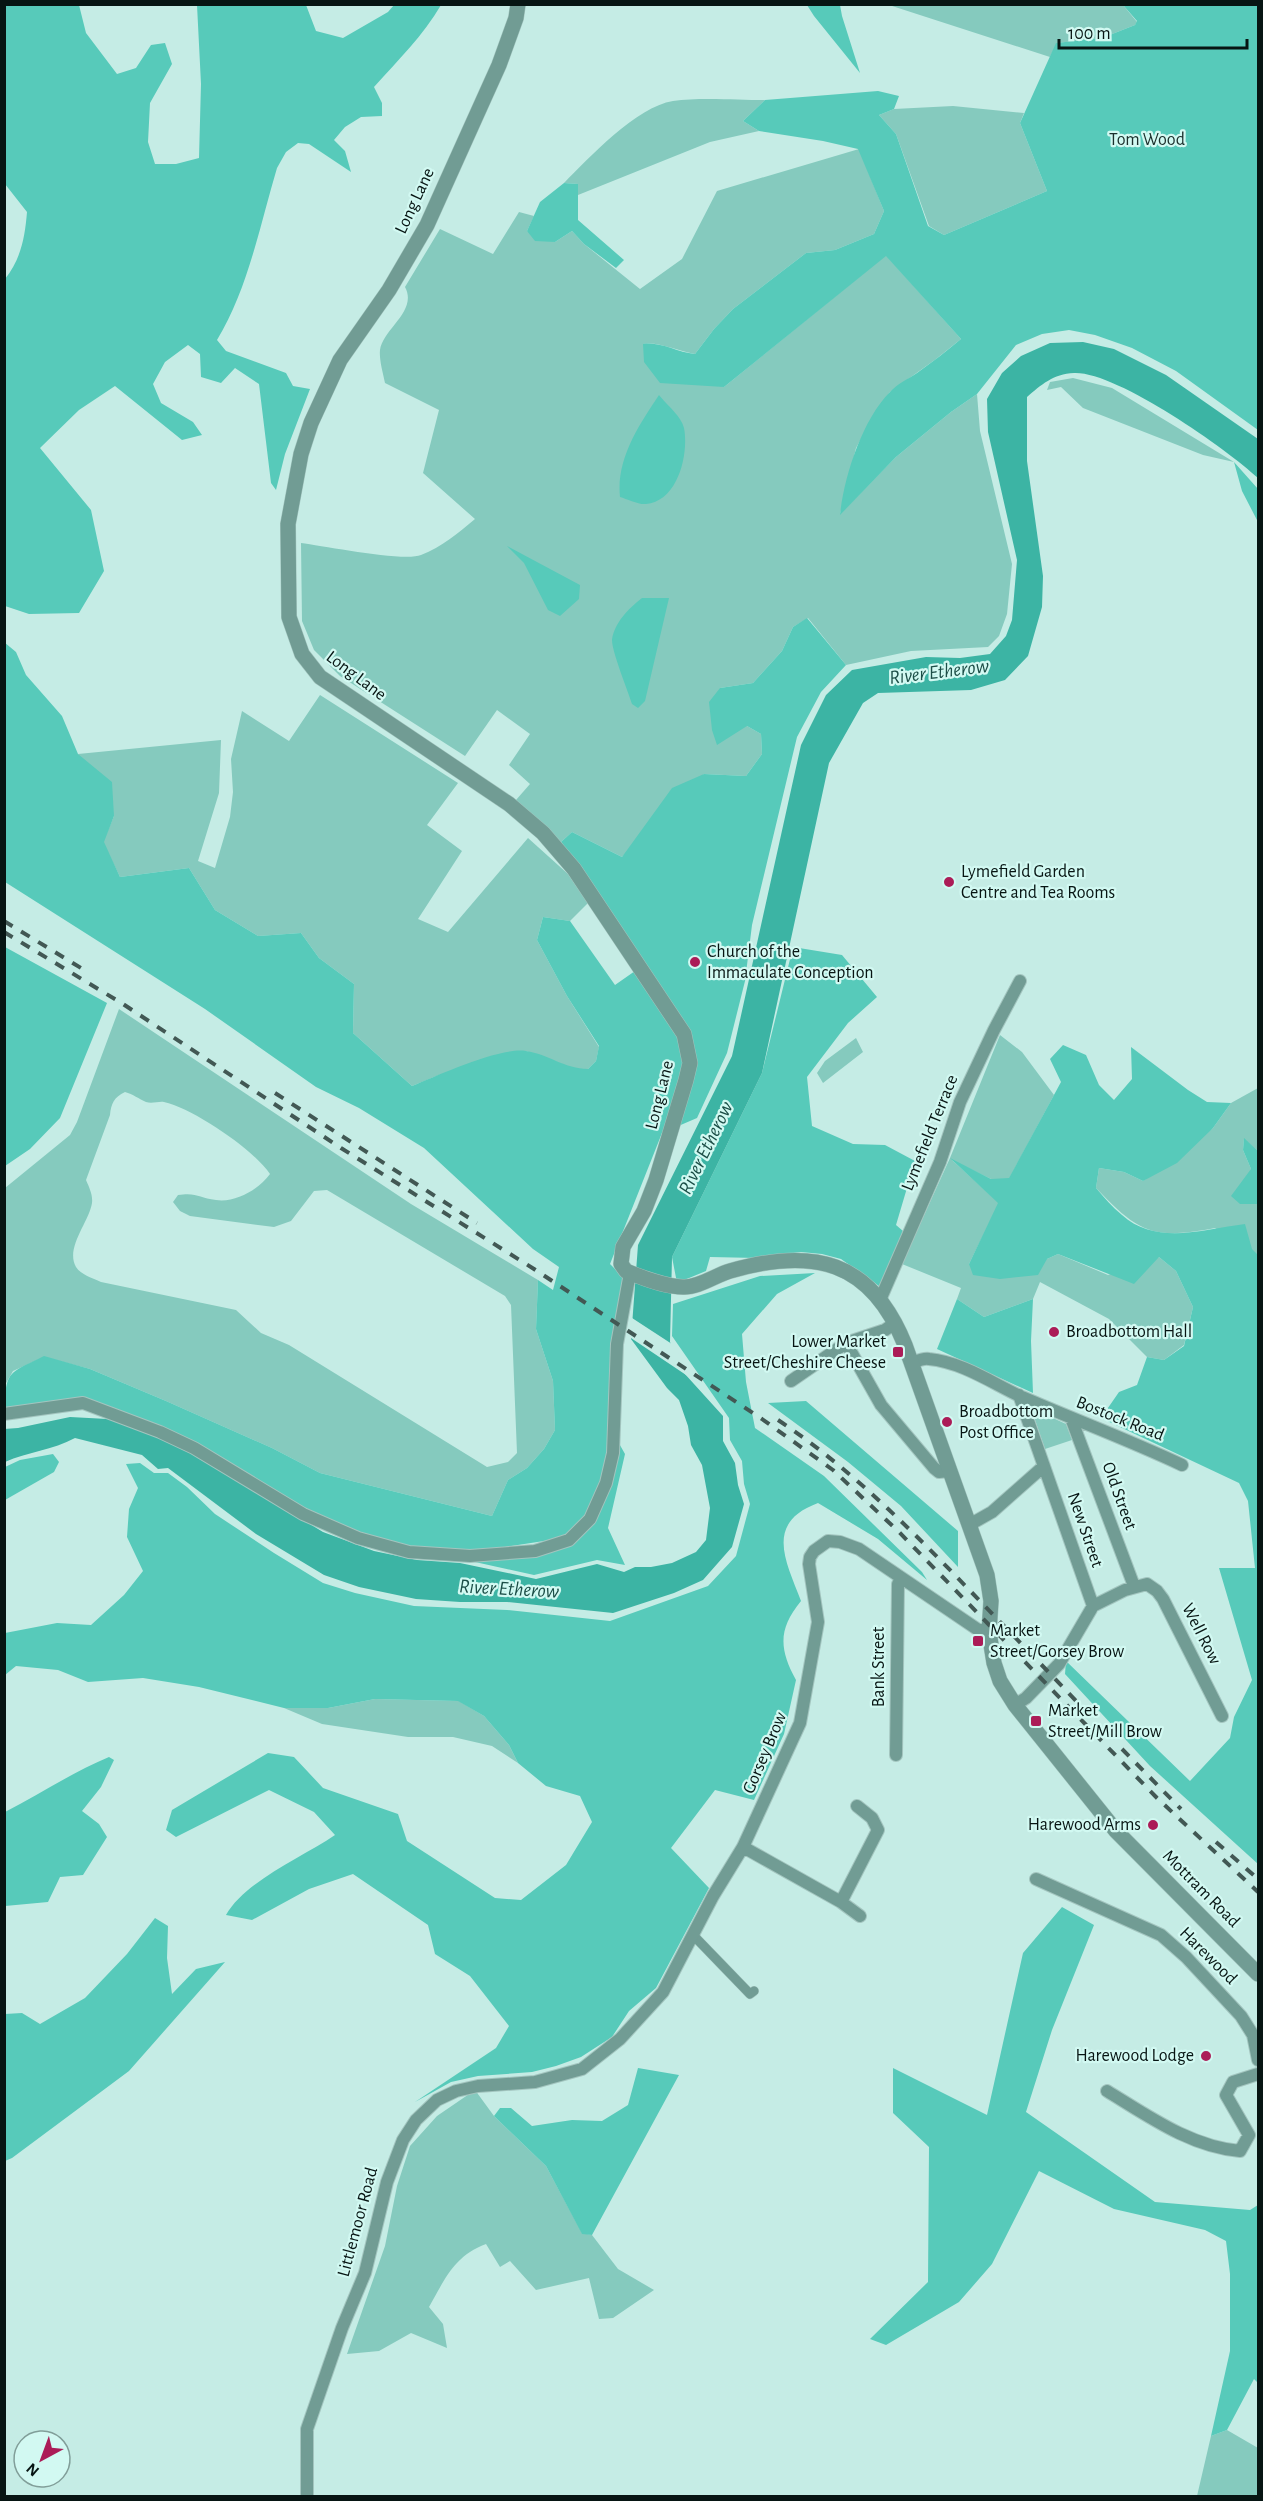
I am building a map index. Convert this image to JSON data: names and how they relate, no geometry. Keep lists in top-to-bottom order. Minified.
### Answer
{"streets":{"street":["Long Lane","Lymefield Terrace","Bostock Road","Old Street","New Street","Well Row","Bank Street","Gorsey Brow","Mottram Road","Harewood","Littlemoor Road"]},"crossings":[["Long Lane","Mottram Road"],["Lymefield Terrace","Mottram Road"],["Bostock Road","Old Street"],["Bostock Road","New Street"],["Bostock Road","Mottram Road"],["Old Street","Well Row"],["Bank Street","Gorsey Brow"],["Gorsey Brow","Mottram Road"],["Gorsey Brow","Littlemoor Road"]],"water":["River Etherow"],"parks":["Tom Wood"],"places":{"other":["Lymefield Garden Centre and Tea Rooms","Church of the Immaculate Conception","Broadbottom Hall","Broadbottom Post Office","Harewood Arms","Harewood Lodge"],"transit":["Lower Market Street/Cheshire Cheese","Market Street/Gorsey Brow","Market Street/Mill Brow"]},"scale_bar":"100 m","north":"bottom left"}
